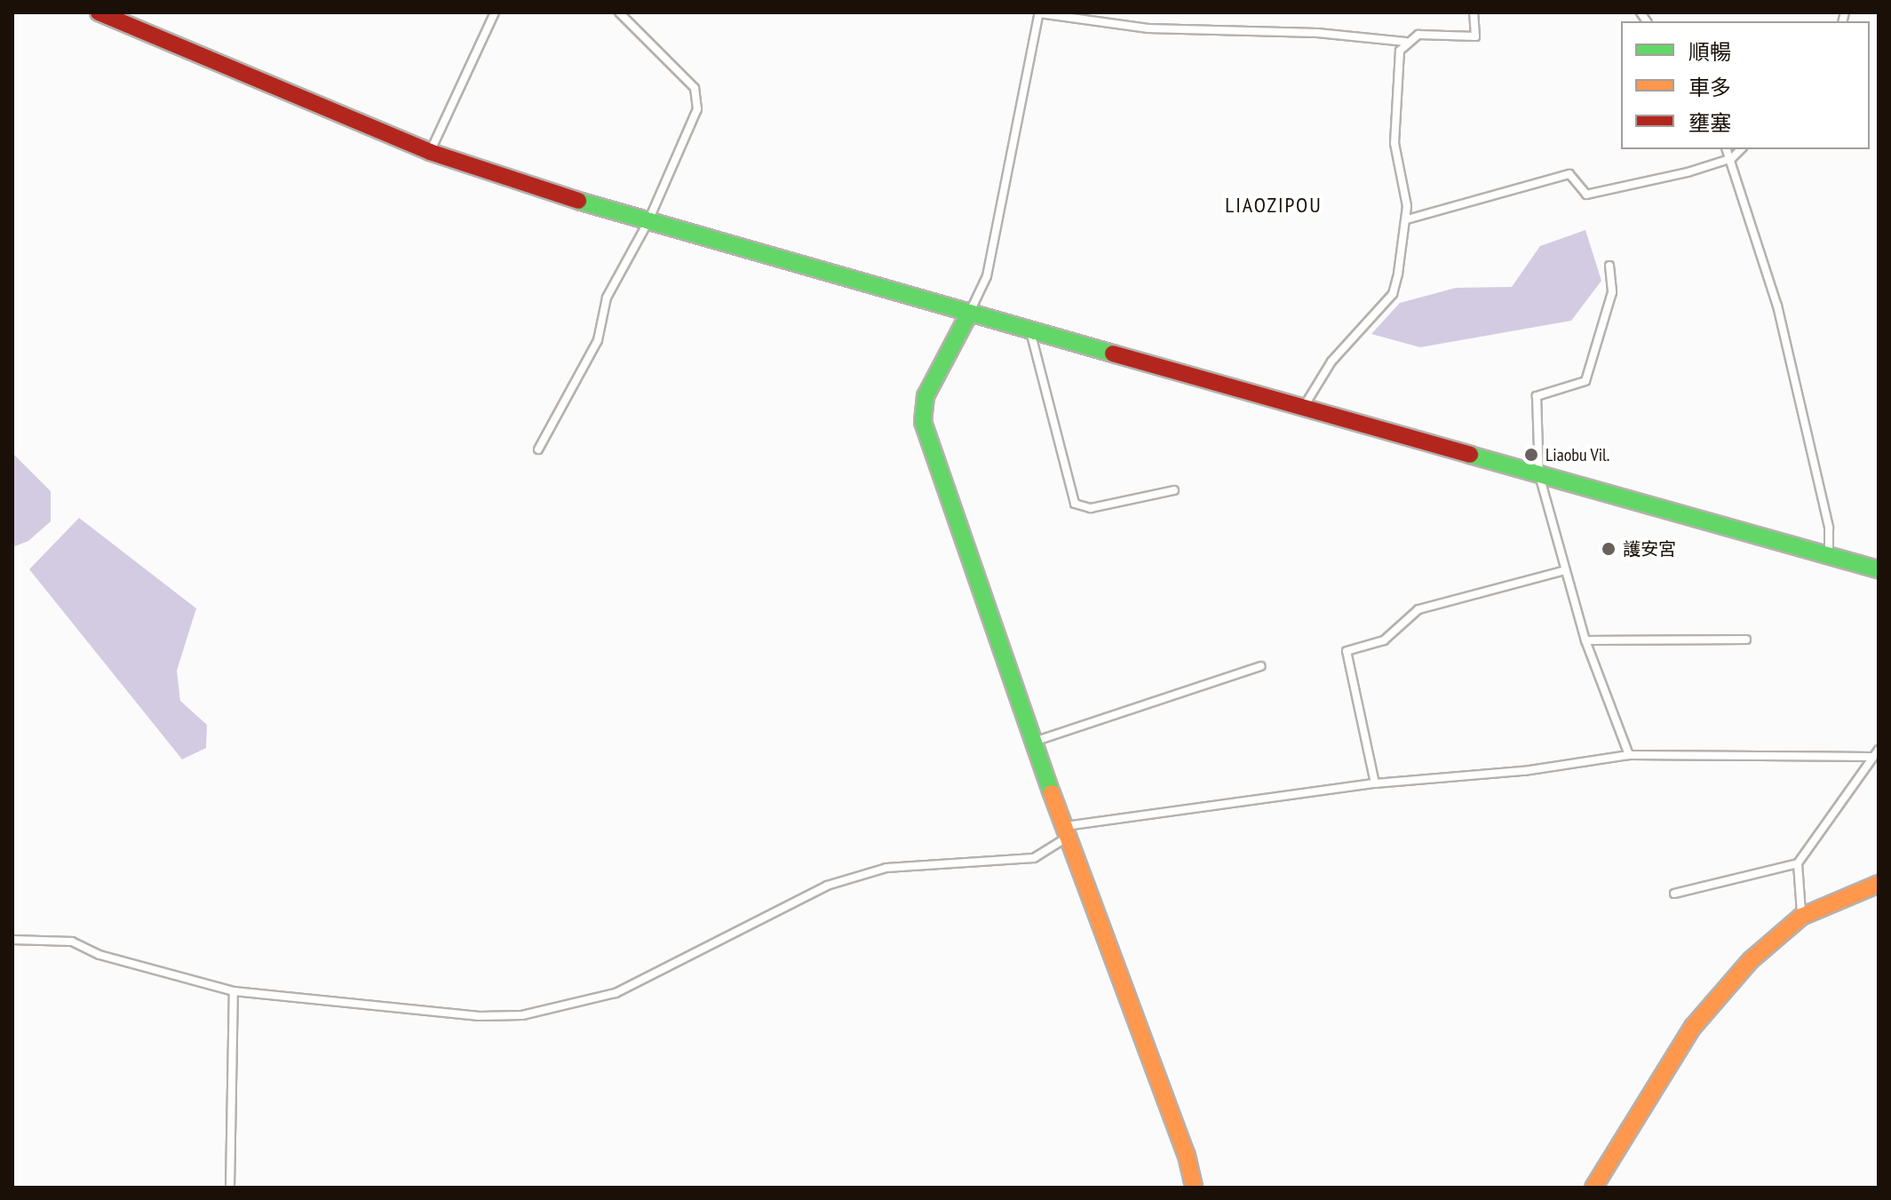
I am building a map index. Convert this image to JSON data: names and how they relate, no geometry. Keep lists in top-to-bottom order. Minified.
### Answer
{"districts":["LIAOZIPOU"],"places":["Liaobu Vil.","護安宮"],"legend":["順暢","車多","壅塞"]}
